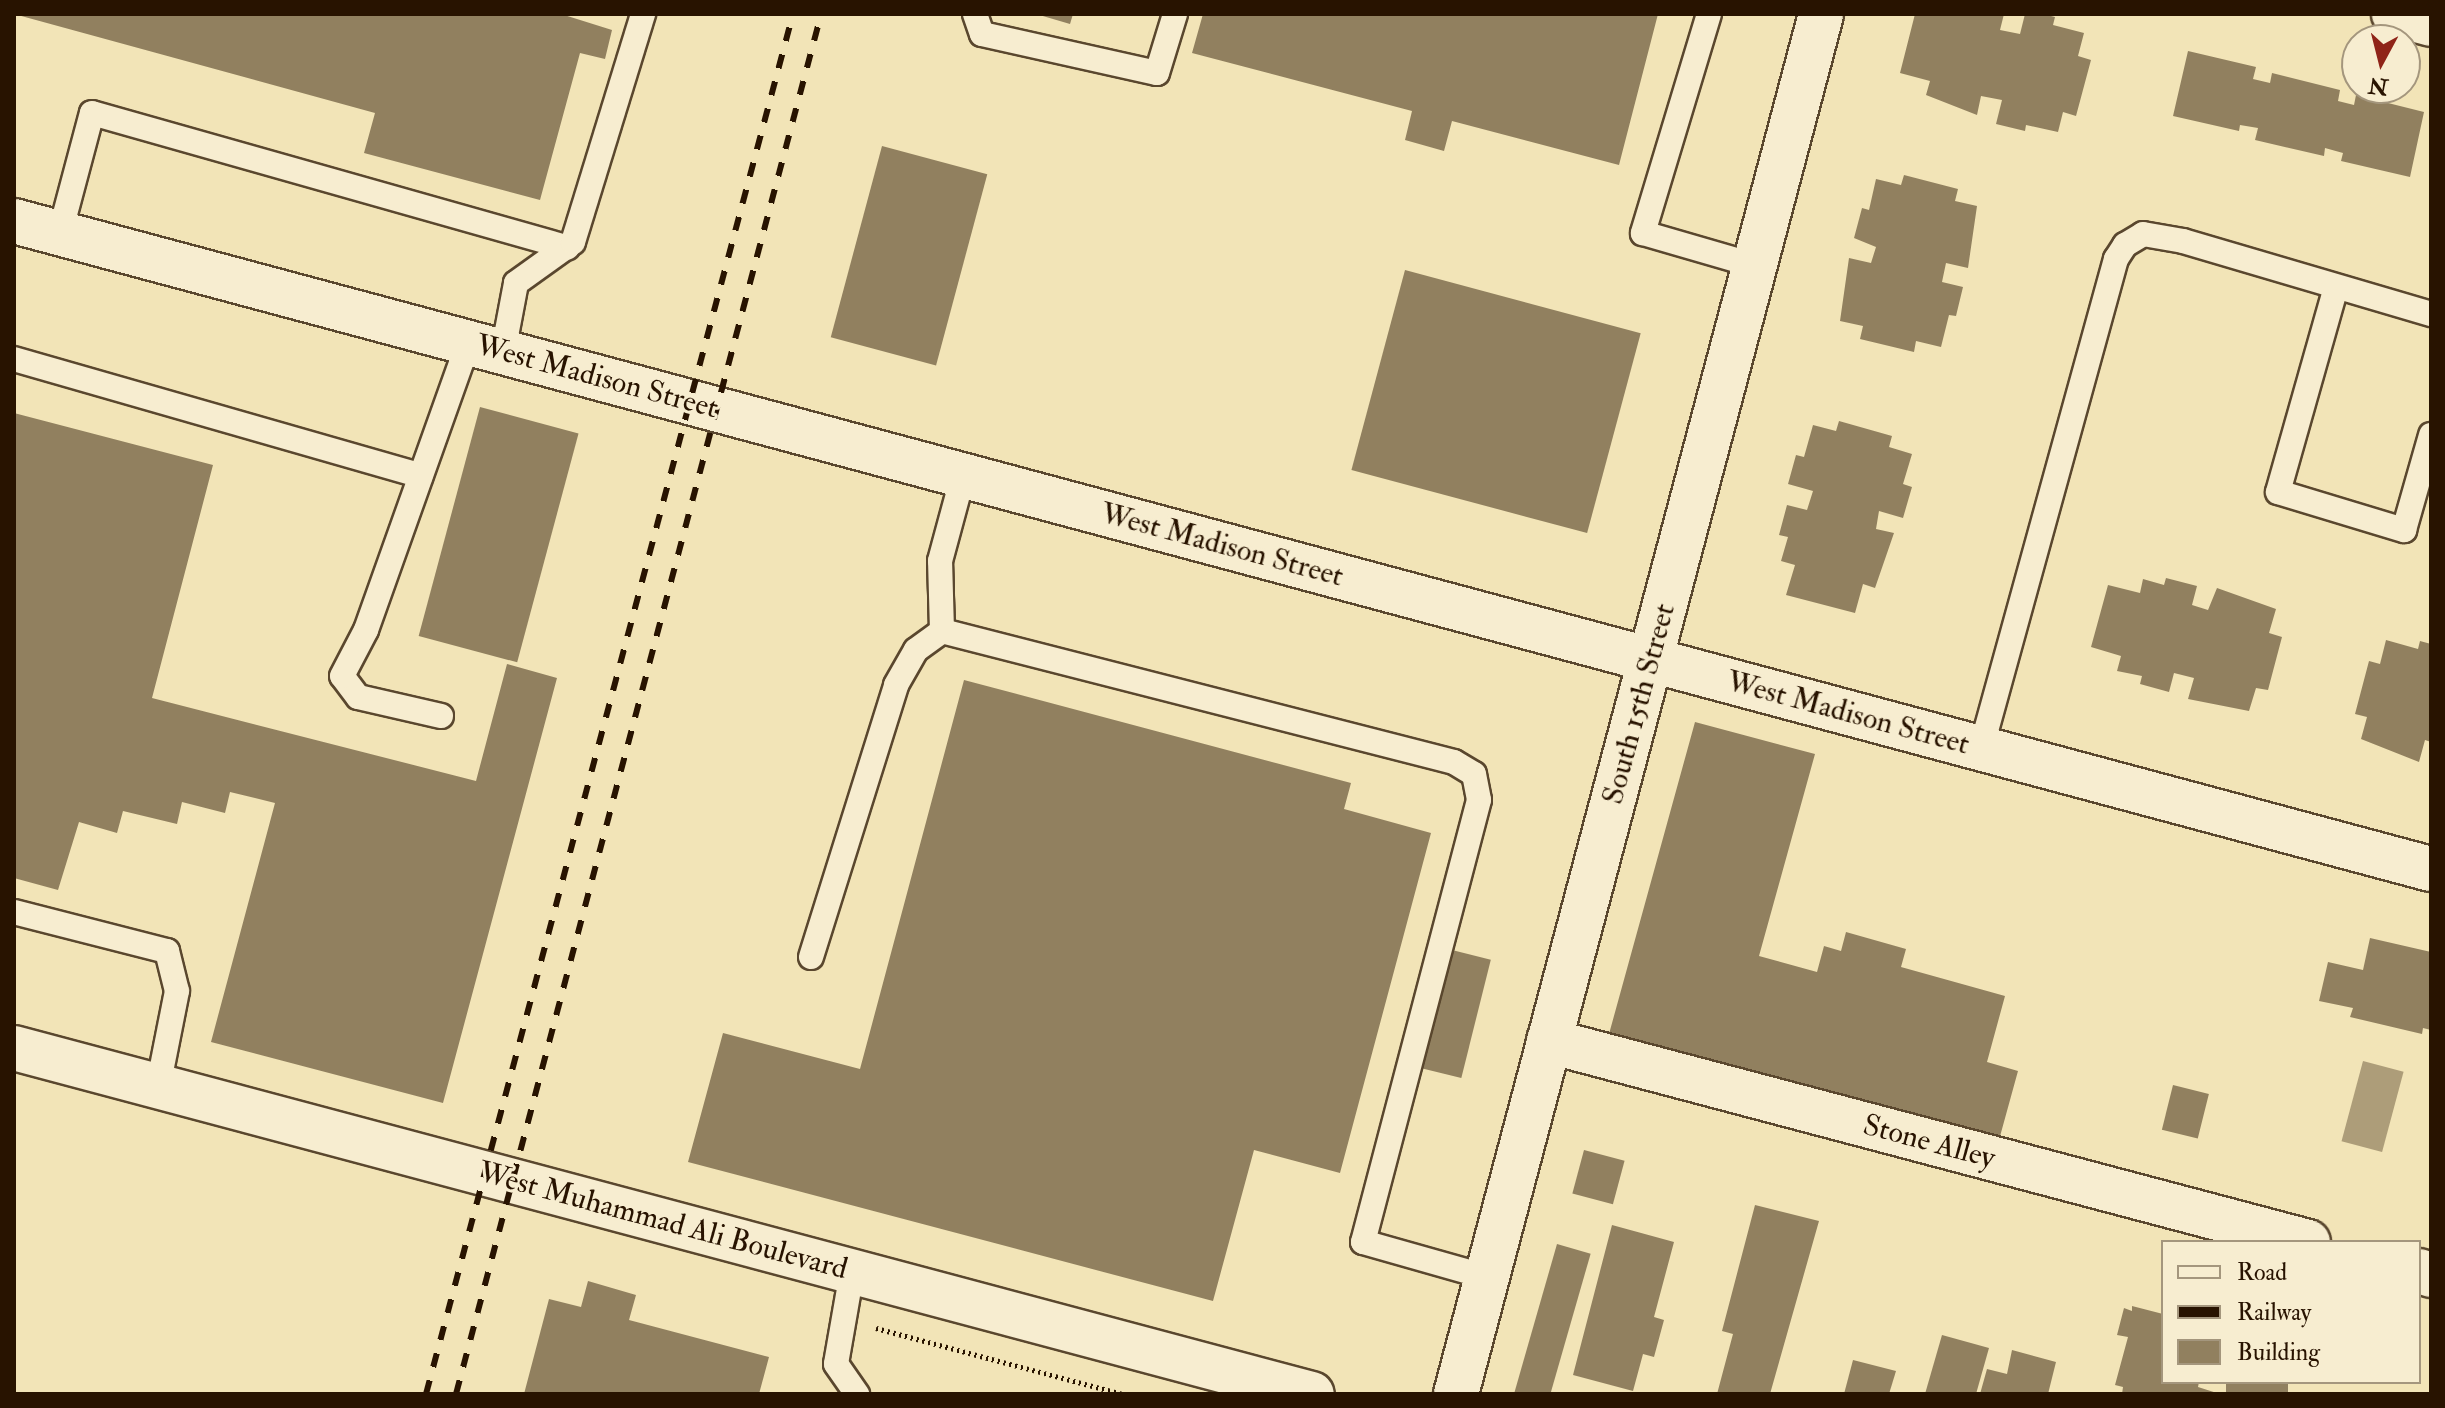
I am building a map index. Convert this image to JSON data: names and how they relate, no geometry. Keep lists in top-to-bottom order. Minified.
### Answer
{"streets":{"street":["West Madison Street","South 15th Street","Stone Alley","West Muhammad Ali Boulevard"]},"crossings":[["West Madison Street","South 15th Street"],["South 15th Street","Stone Alley"]],"legend":["Road","Railway","Building"],"north":"bottom"}
